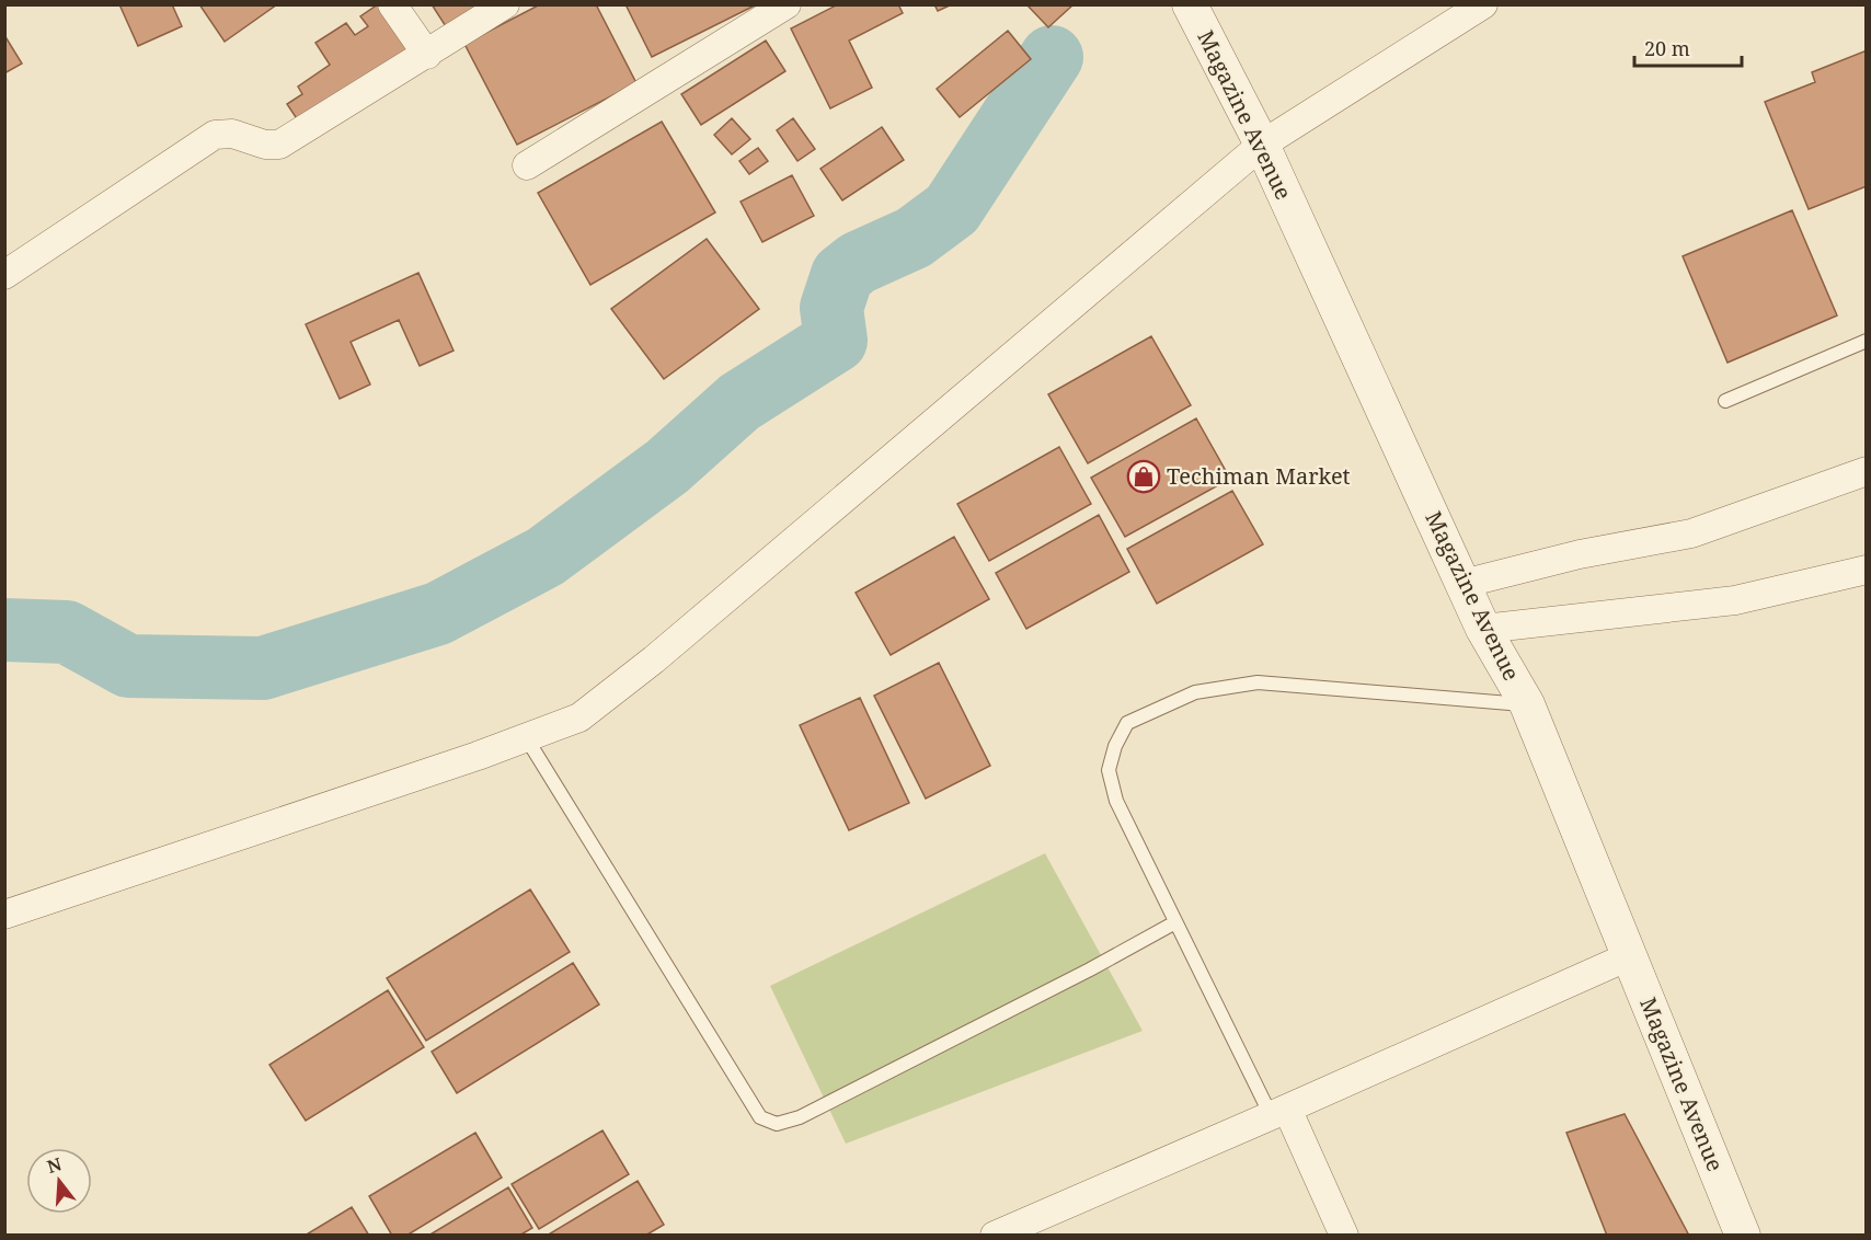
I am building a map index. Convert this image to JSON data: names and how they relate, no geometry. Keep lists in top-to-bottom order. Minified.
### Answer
{"streets":{"street":["Magazine Avenue"]},"places":{"shop":["Techiman Market"]},"scale_bar":"20 m","north":"top"}
